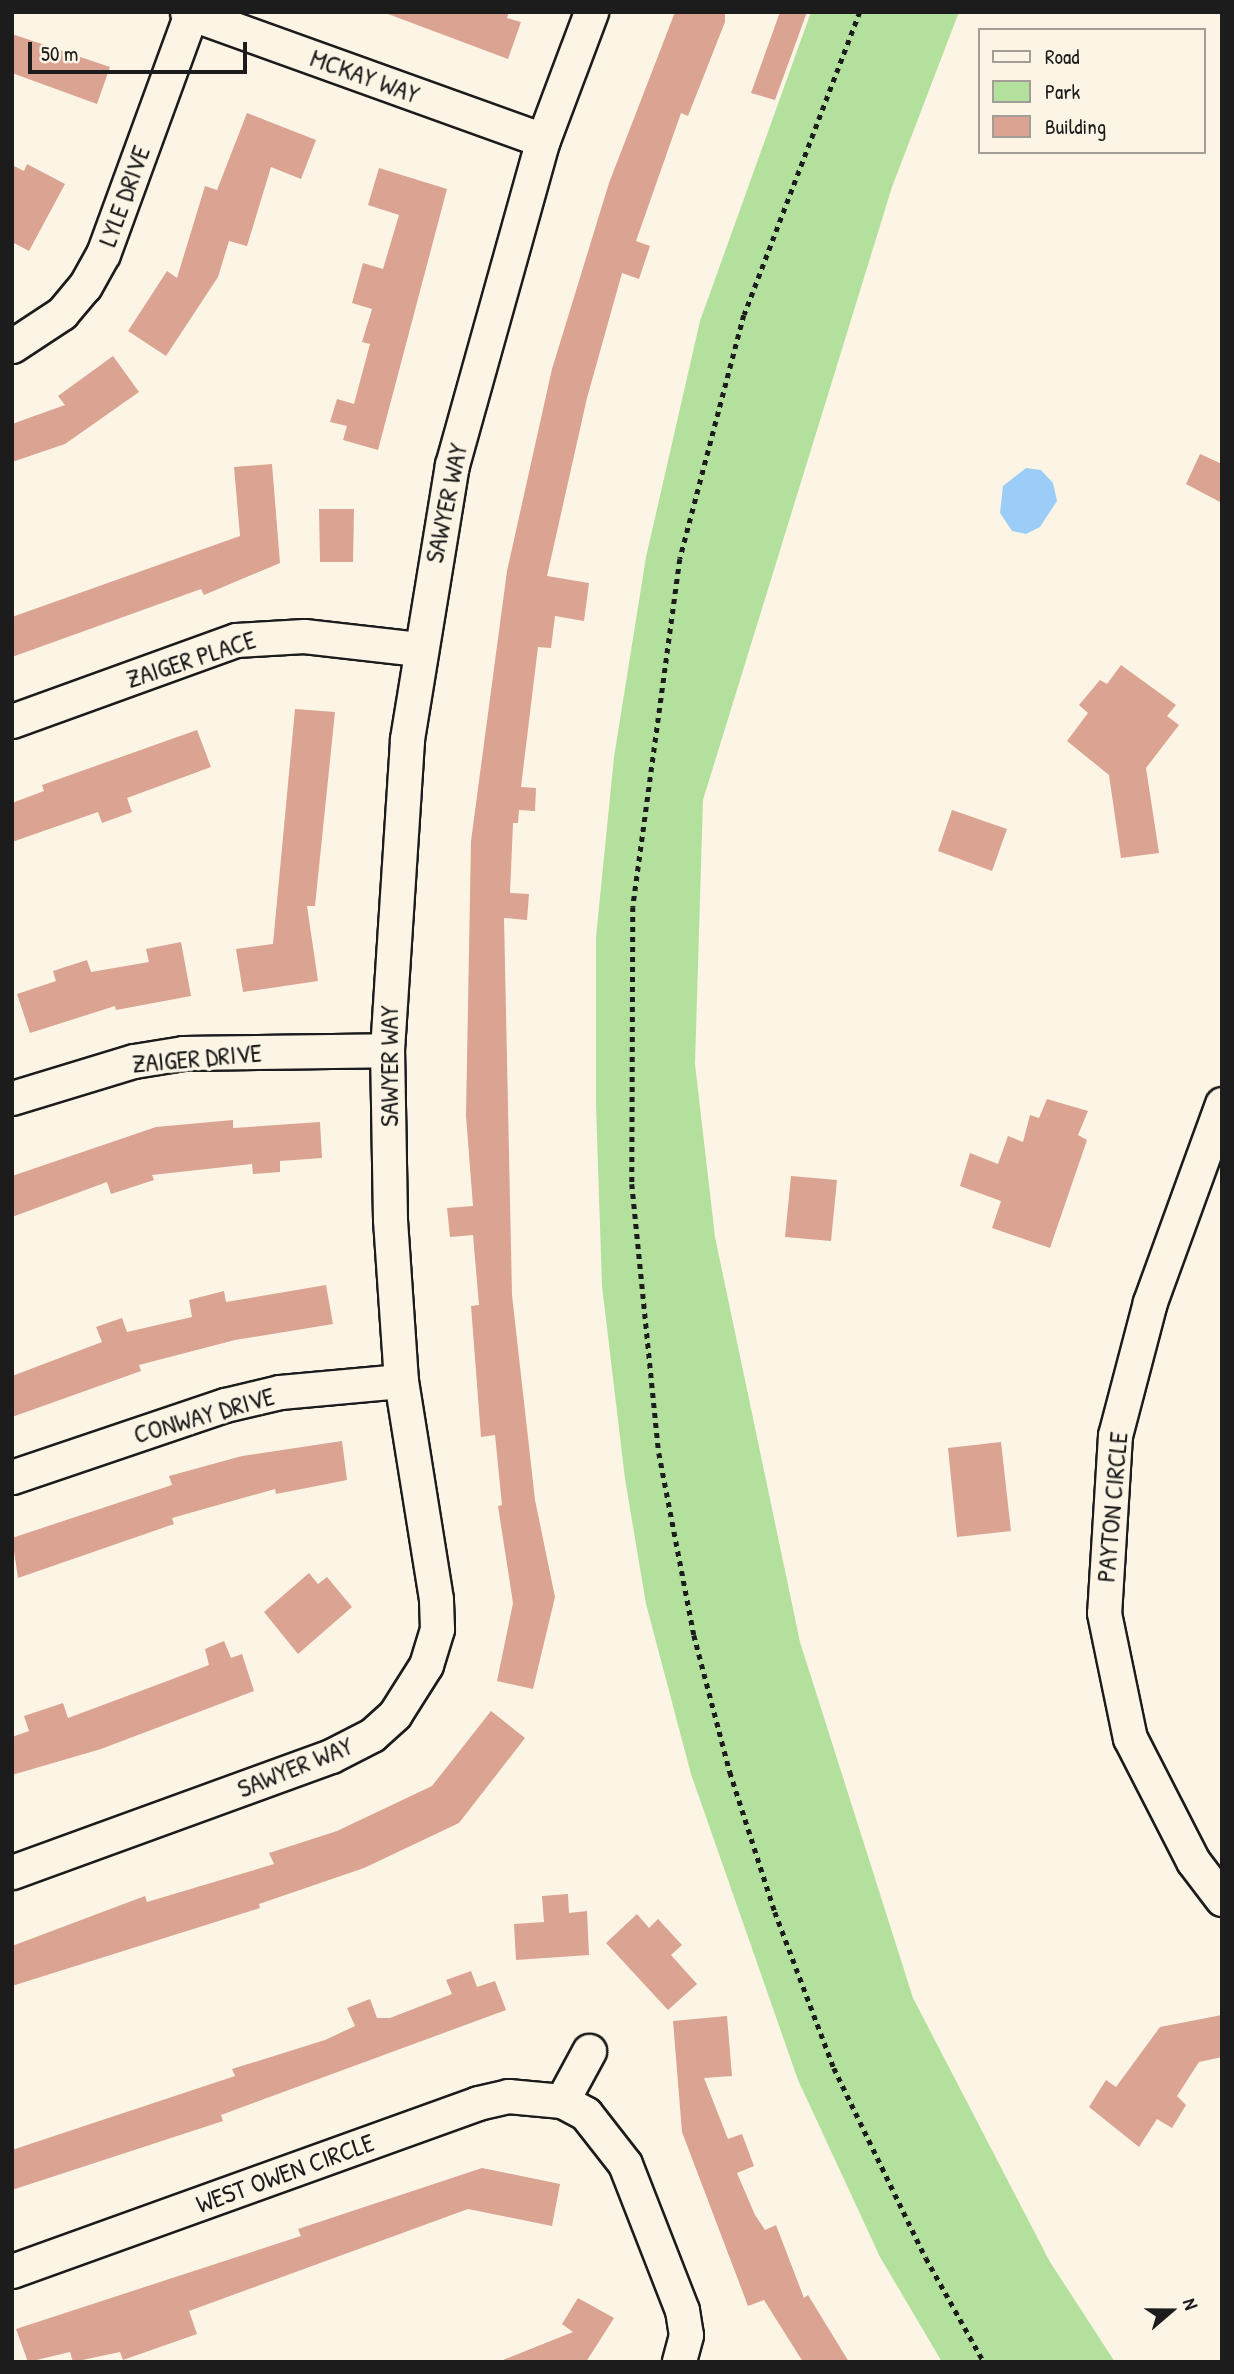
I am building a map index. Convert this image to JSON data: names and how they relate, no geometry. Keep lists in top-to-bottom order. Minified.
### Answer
{"streets":{"street":["MCKAY WAY","LYLE DRIVE","SAWYER WAY","ZAIGER PLACE","ZAIGER DRIVE","CONWAY DRIVE","PAYTON CIRCLE","WEST OWEN CIRCLE"]},"crossings":[["MCKAY WAY","LYLE DRIVE"],["MCKAY WAY","SAWYER WAY"],["SAWYER WAY","ZAIGER PLACE"],["SAWYER WAY","ZAIGER DRIVE"],["SAWYER WAY","CONWAY DRIVE"]],"legend":["Road","Park","Building"],"scale_bar":"50 m","north":"right"}
